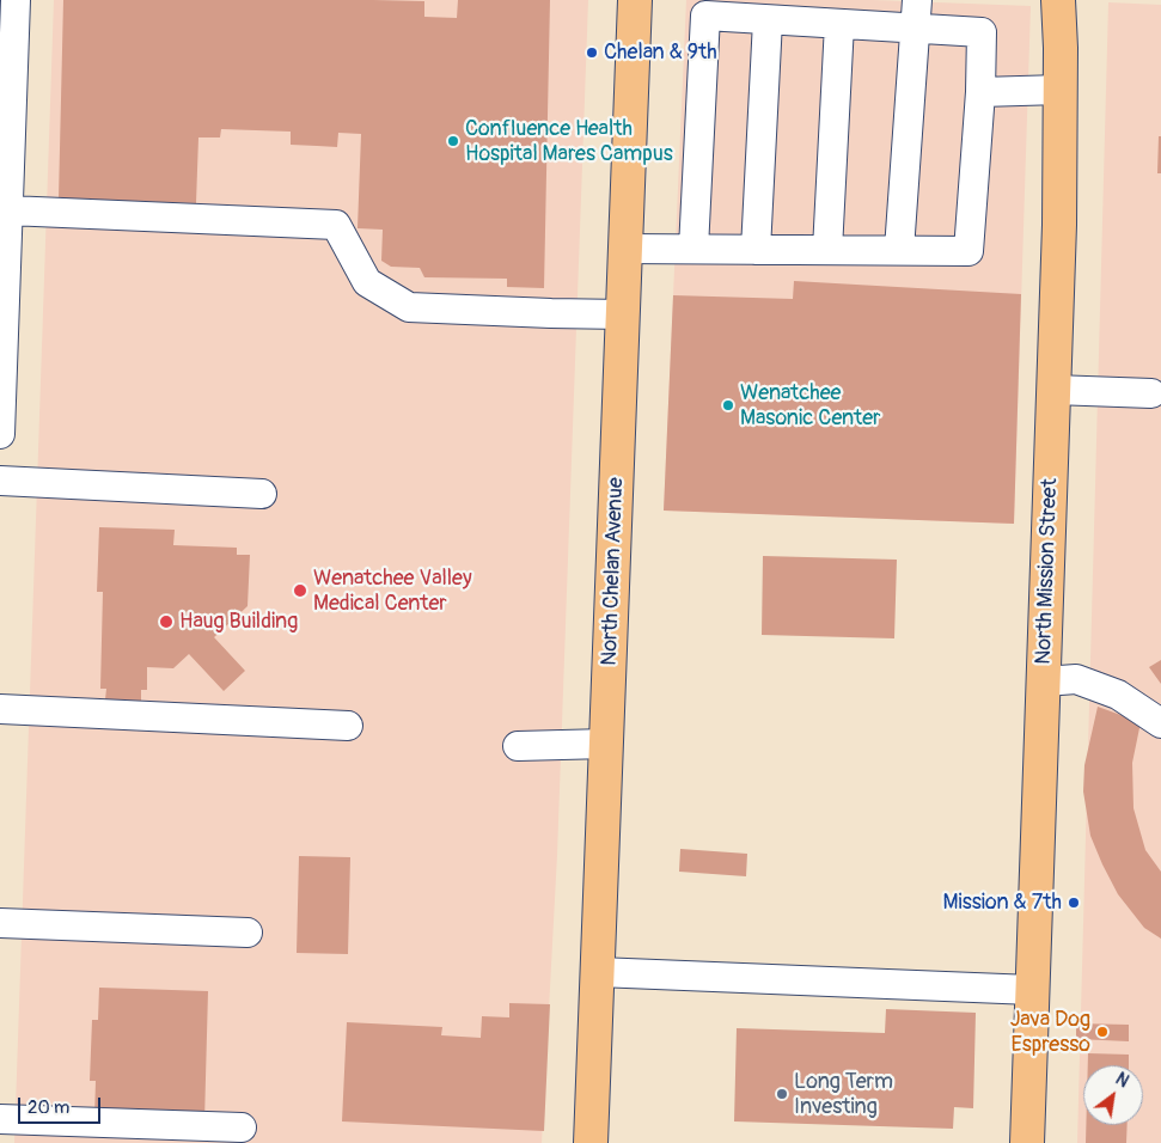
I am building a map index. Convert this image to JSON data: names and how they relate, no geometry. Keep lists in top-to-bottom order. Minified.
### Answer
{"streets":{"main road":["North Chelan Avenue","North Mission Street"]},"places":["Chelan & 9th","Confluence Health Hospital Mares Campus","Wenatchee Masonic Center","Wenatchee Valley Medical Center","Haug Building","Mission & 7th","Java Dog Espresso","Long Term Investing"],"scale_bar":"20 m","north":"top right"}
